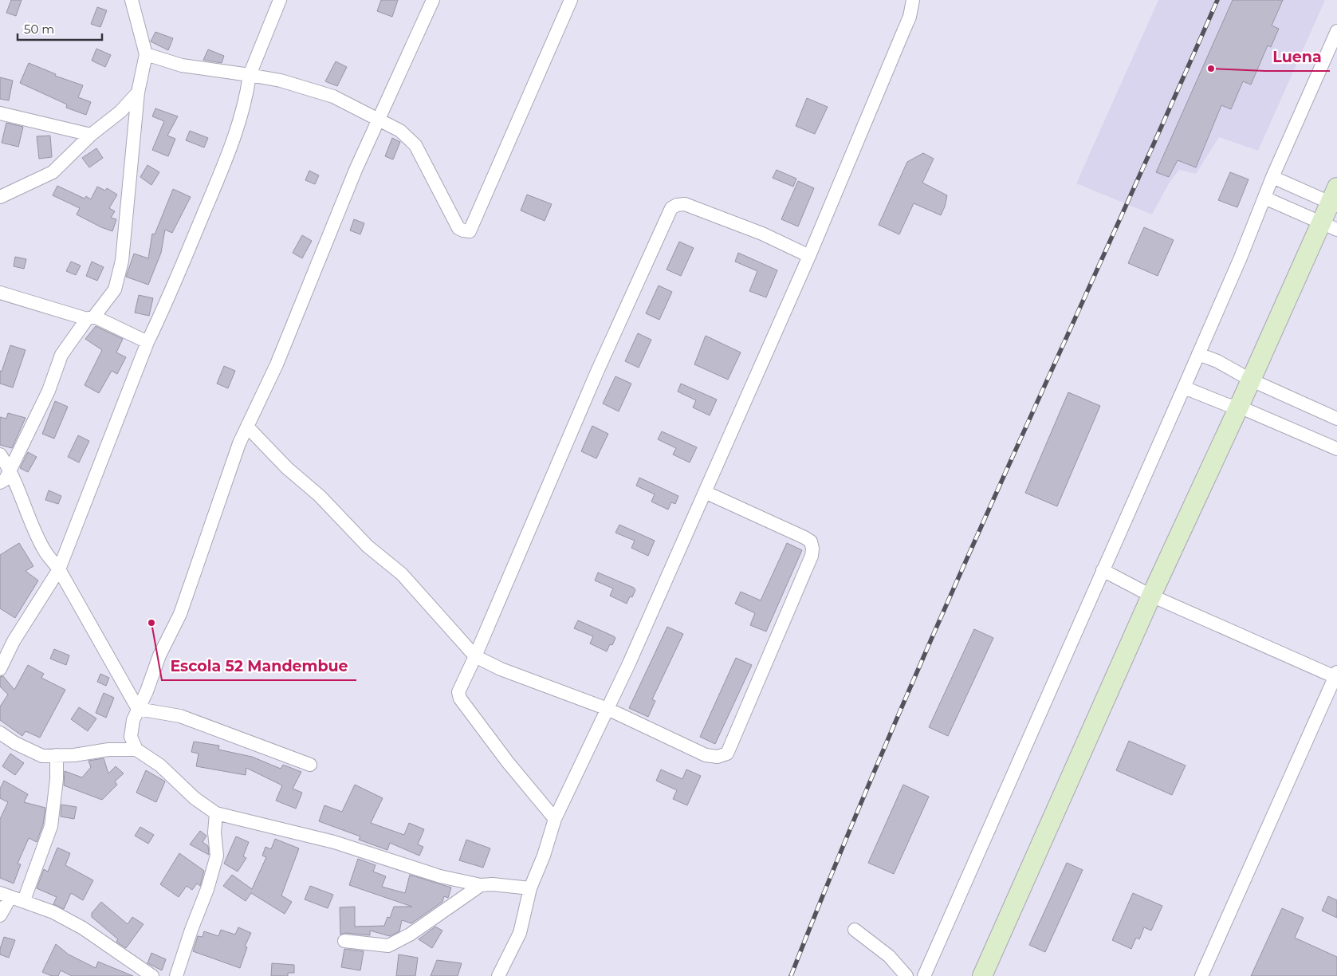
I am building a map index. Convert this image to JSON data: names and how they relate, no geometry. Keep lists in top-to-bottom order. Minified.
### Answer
{"places":["Luena","Escola 52 Mandembue"],"scale_bar":"50 m"}
